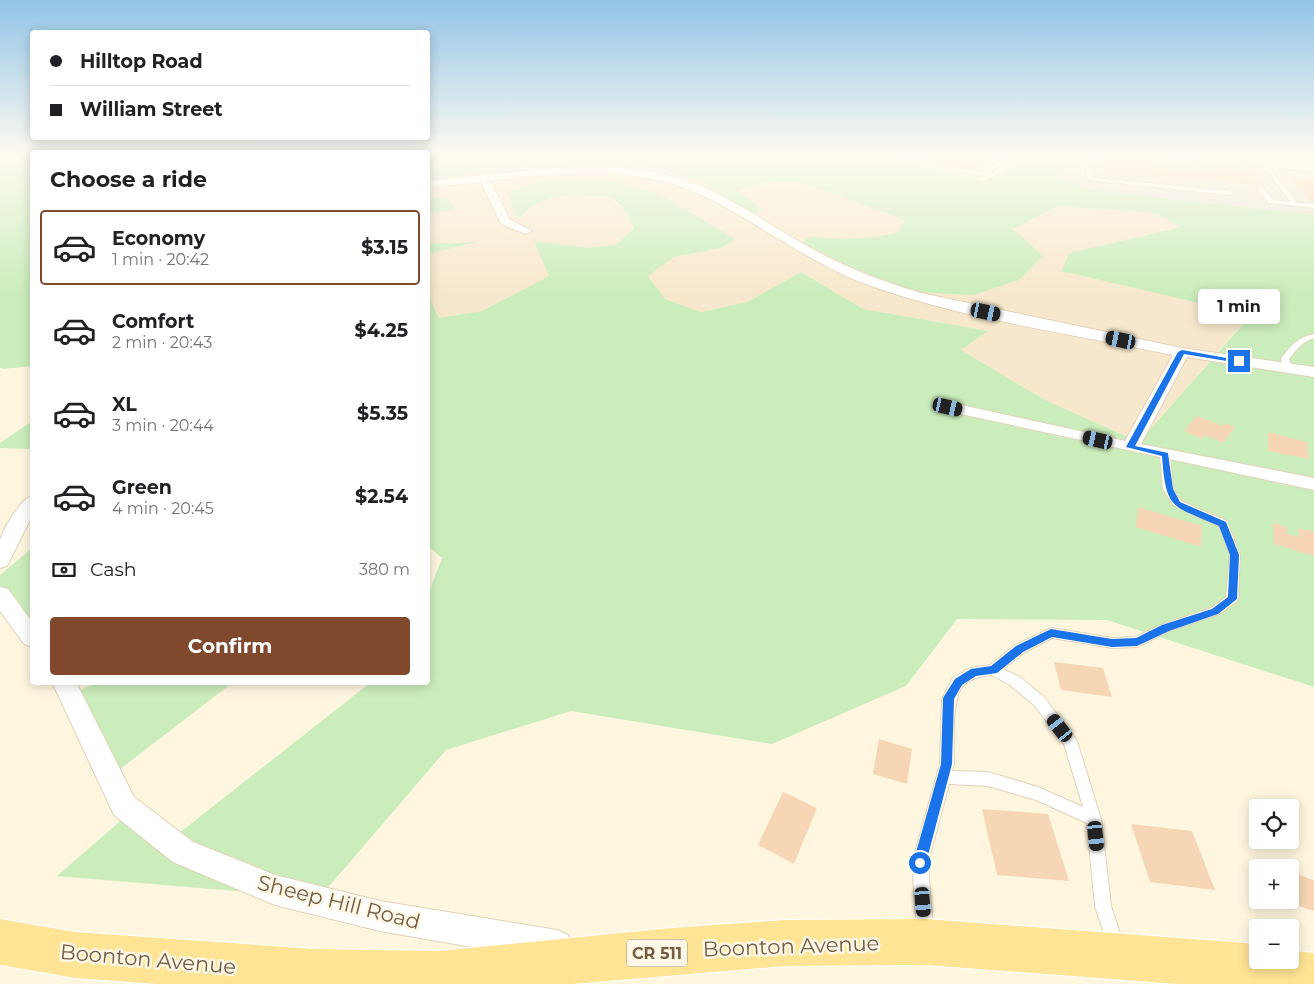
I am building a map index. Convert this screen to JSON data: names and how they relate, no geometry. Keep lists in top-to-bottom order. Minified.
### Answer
{"streets":{"main road":["Boonton Avenue","CR 511"],"street":["Sheep Hill Road"]},"crossings":[["Sheep Hill Road","Boonton Avenue"]],"page":{"banner":["Hilltop Road","William Street"],"heading":"Choose a ride","list":[{"name":"Economy","note":"1 min · 20:42","value":"$3.15"},{"name":"Comfort","note":"2 min · 20:43","value":"$4.25"},{"name":"XL","note":"3 min · 20:44","value":"$5.35"},{"name":"Green","note":"4 min · 20:45","value":"$2.54"}],"bubble":"1 min","pay":["Cash","380 m"],"buttons":"Confirm","map_buttons":["+","−"]}}
